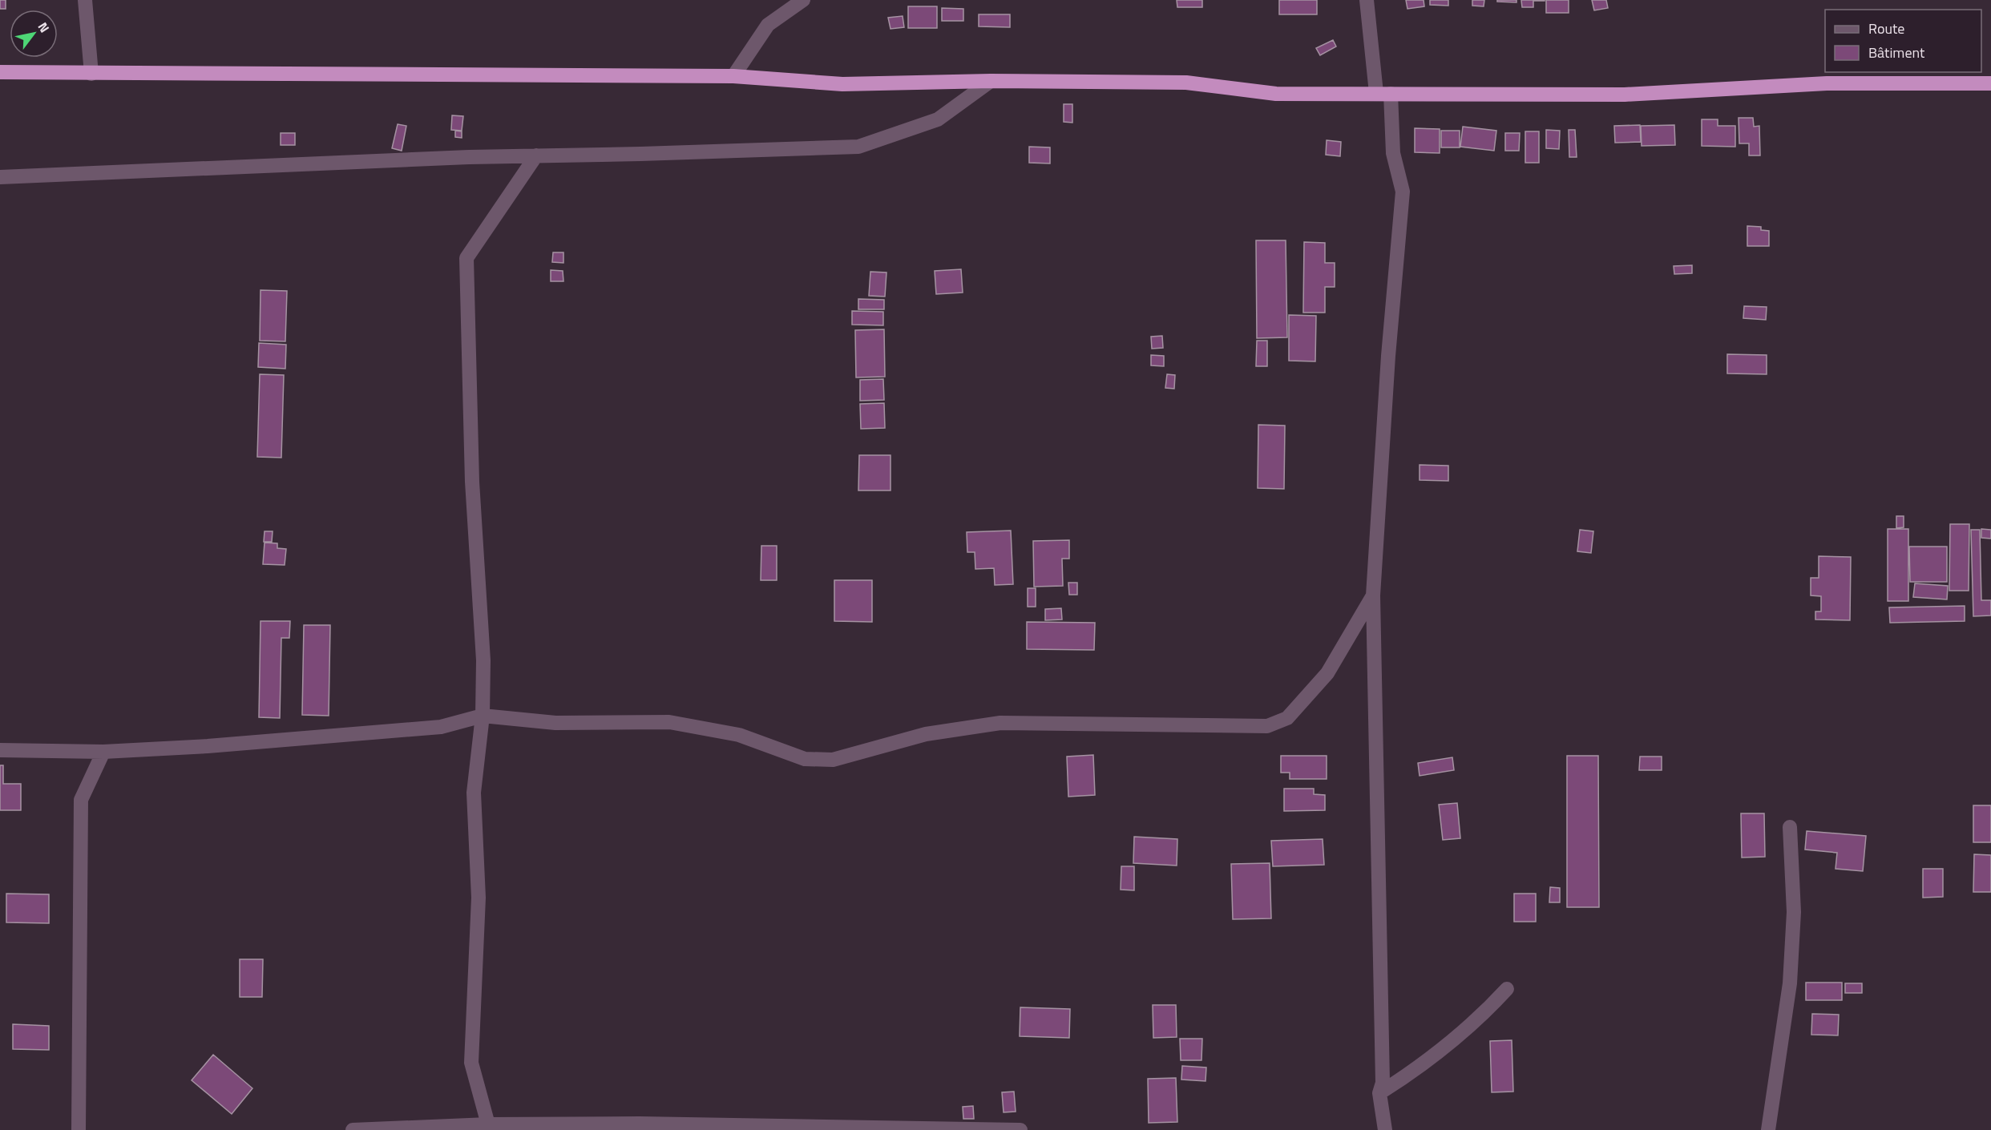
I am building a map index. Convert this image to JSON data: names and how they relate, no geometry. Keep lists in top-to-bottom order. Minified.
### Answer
{"legend":["Route","Bâtiment"],"north":"top right"}
